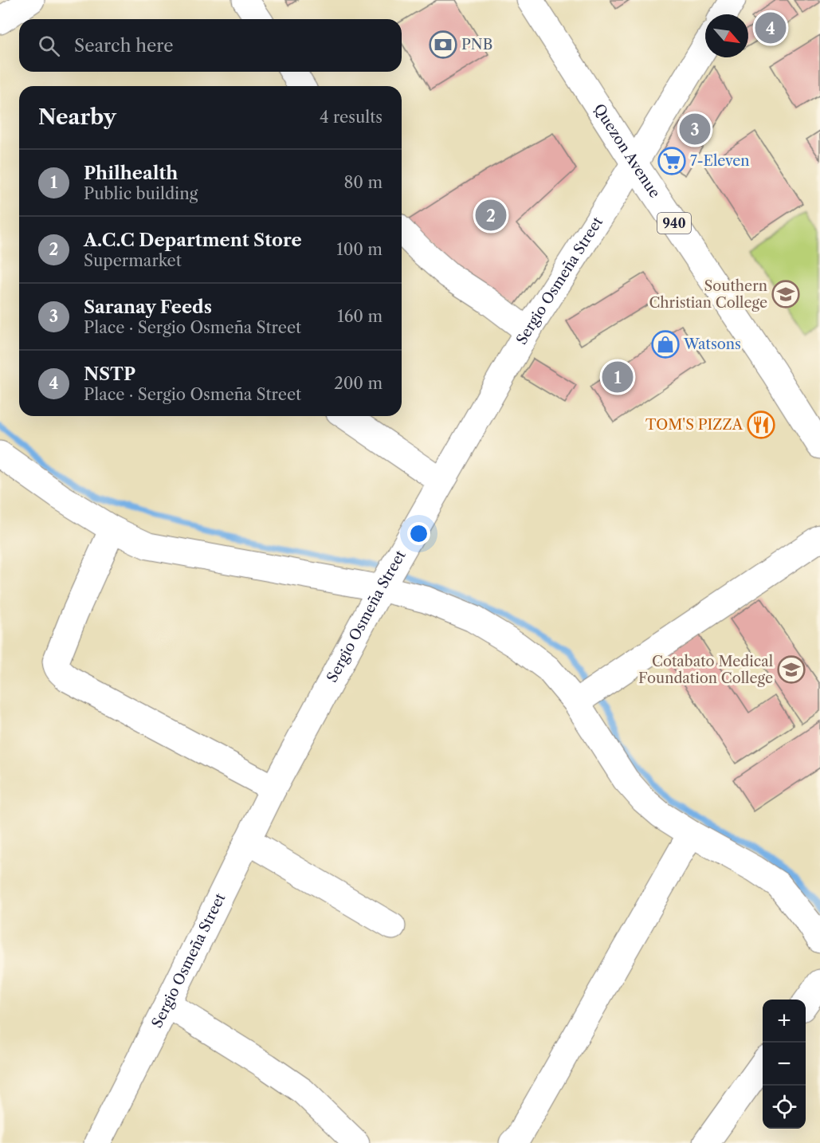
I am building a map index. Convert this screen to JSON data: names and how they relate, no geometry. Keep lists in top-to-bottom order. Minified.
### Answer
{"streets":{"street":["Quezon Avenue","940","Sergio Osmeña Street"]},"crossings":[["Quezon Avenue","Sergio Osmeña Street"]],"places":{"bank":["PNB"],"supermarket":["7-Eleven"],"school or university":["Southern Christian College","Cotabato Medical Foundation College"],"shop":["Watsons"],"restaurant":["TOM'S PIZZA"]},"north":"bottom right","page":{"pins":["4","3","2","1"],"search":"Search here","heading":["Nearby","4 results"],"list":[{"mark":"1","name":"Philhealth","note":"Public building","value":"80 m"},{"mark":"2","name":"A.C.C Department Store","note":"Supermarket","value":"100 m"},{"mark":"3","name":"Saranay Feeds","note":"Place · Sergio Osmeña Street","value":"160 m"},{"mark":"4","name":"NSTP","note":"Place · Sergio Osmeña Street","value":"200 m"}],"map_buttons":["+","−"]}}
